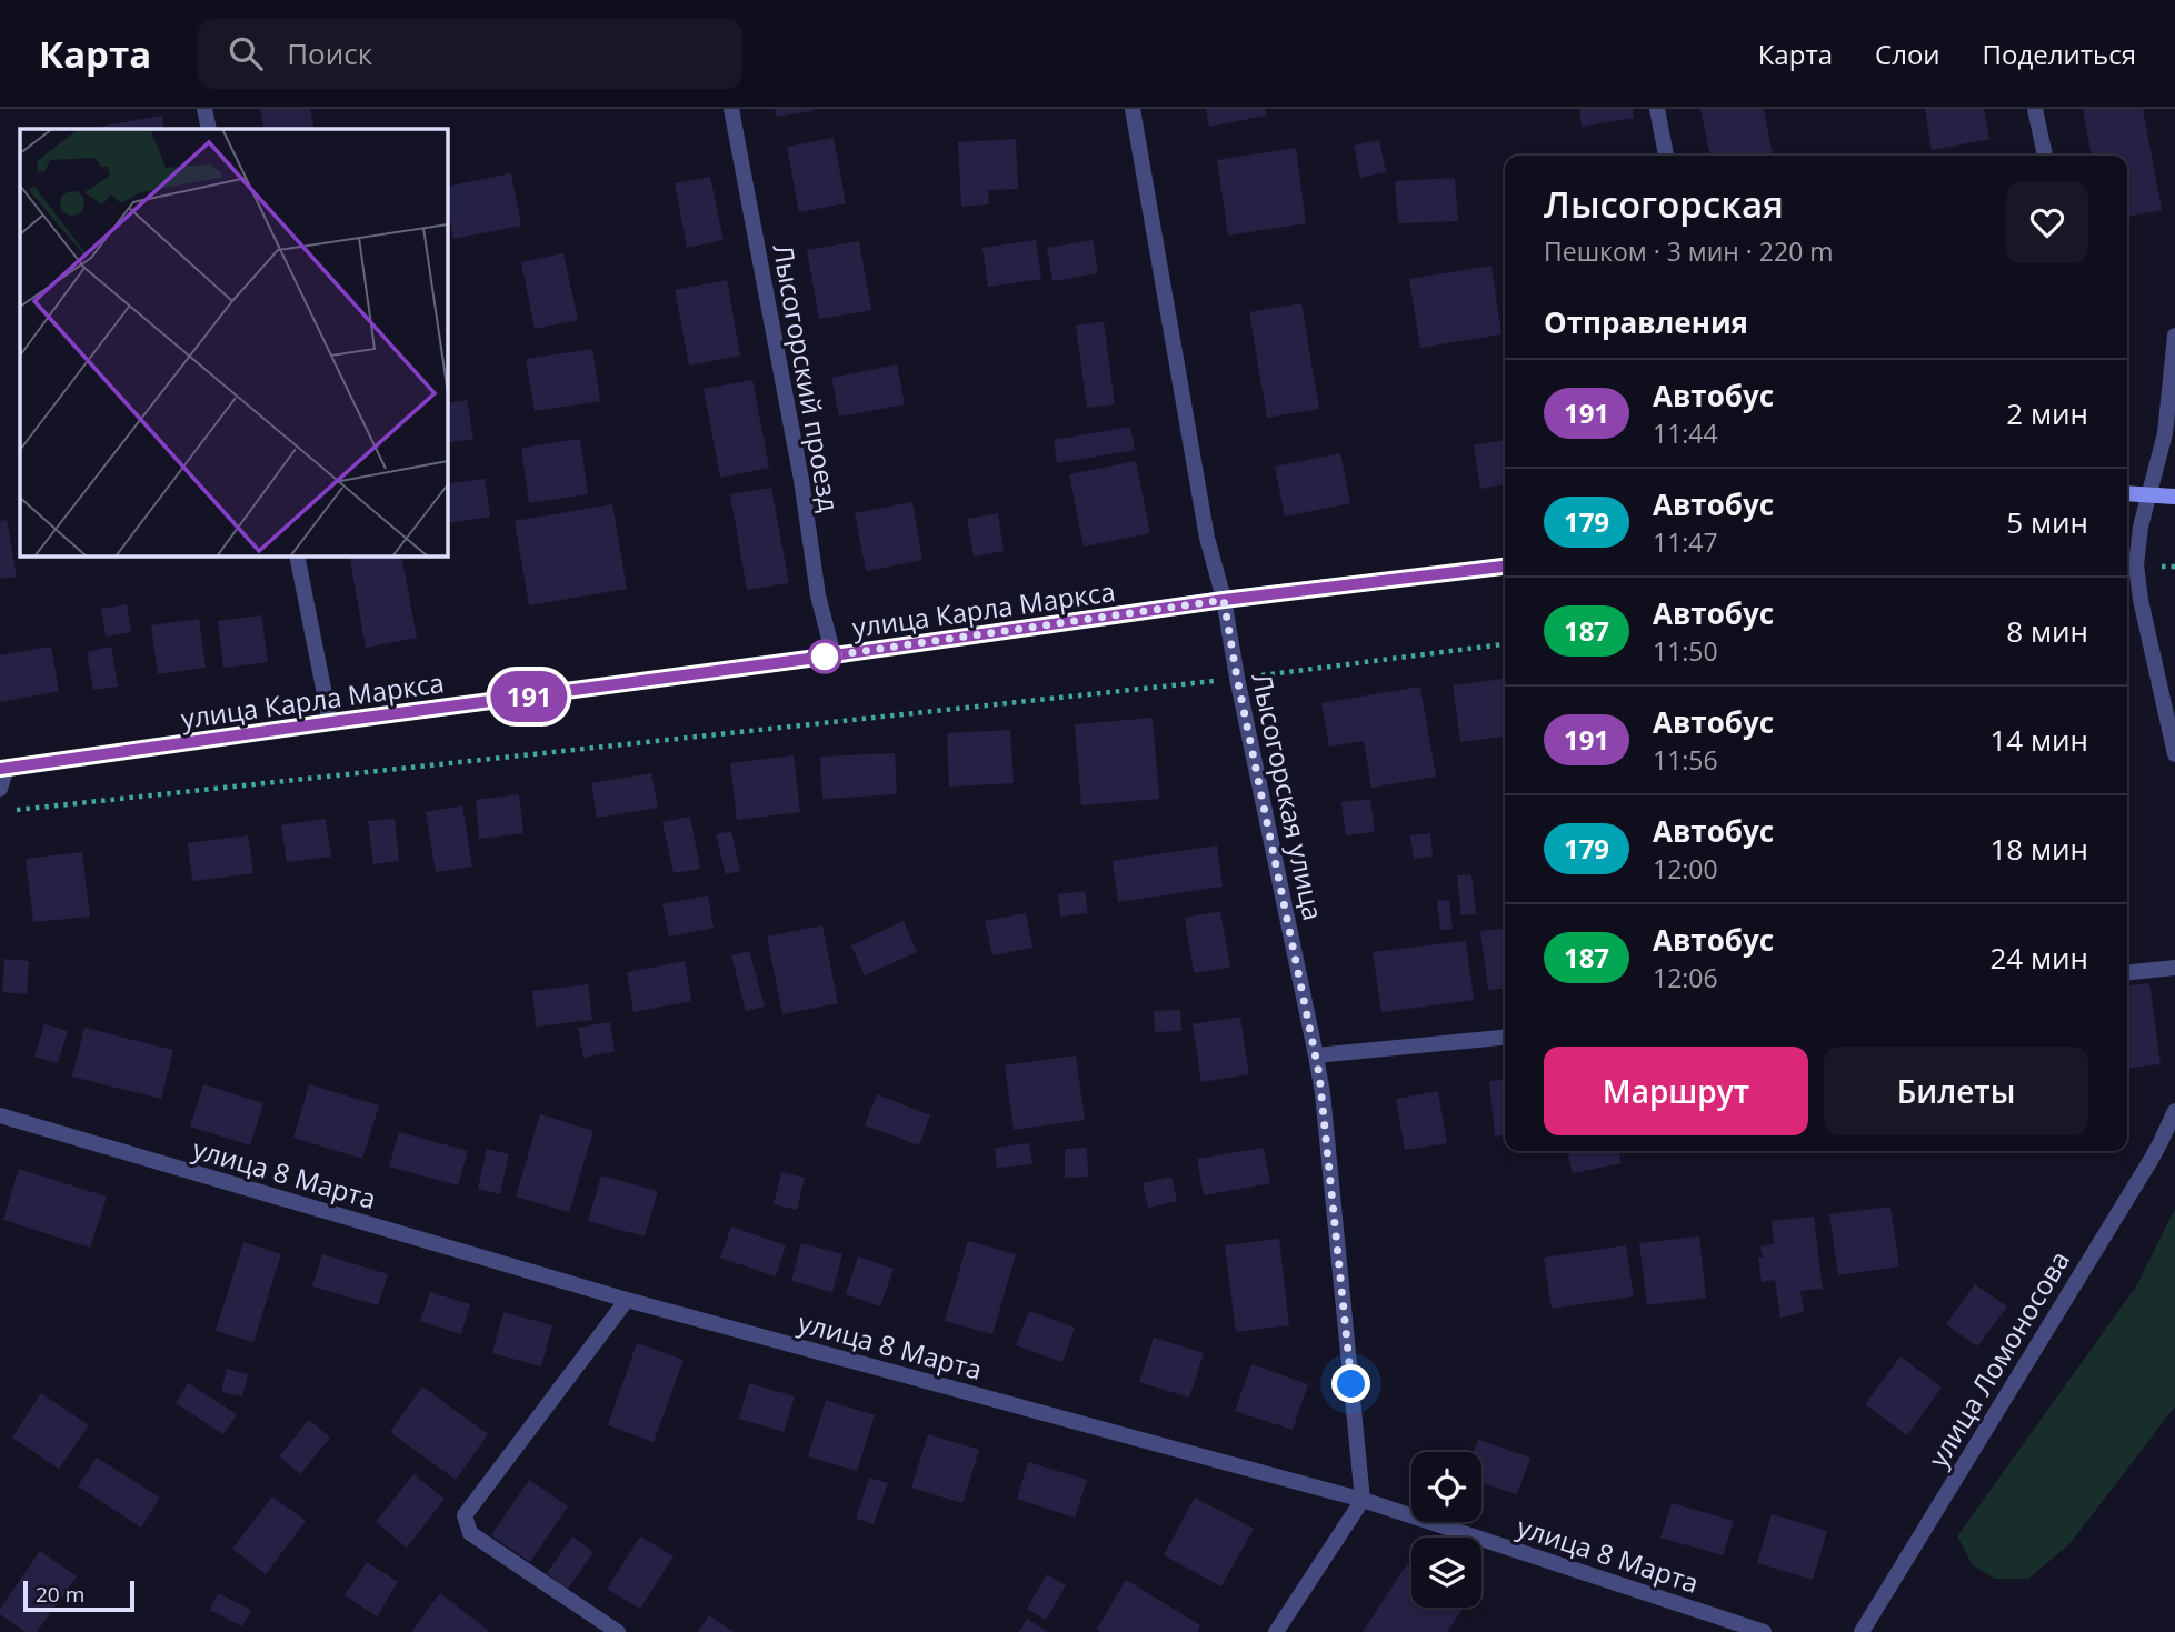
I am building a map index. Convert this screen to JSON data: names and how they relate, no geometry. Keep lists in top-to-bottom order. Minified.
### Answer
{"streets":{"main road":["улица Карла Маркса"],"street":["Лысогорский проезд","Лысогорская улица","улица 8 Марта","улица Ломоносова"]},"crossings":[["Лысогорский проезд","улица Карла Маркса"],["улица Карла Маркса","Лысогорская улица"],["Лысогорская улица","улица 8 Марта"]],"lines":["bus line 191"],"scale_bar":"20 m","page":{"header":"Карта","search":"Поиск","nav":["Карта","Слои","Поделиться"],"on_map":"191","heading":[["Лысогорская","Пешком · 3 мин · 220 m"],"Отправления"],"list":[{"mark":"191","name":"Автобус","note":"11:44","value":"2 мин"},{"mark":"179","name":"Автобус","note":"11:47","value":"5 мин"},{"mark":"187","name":"Автобус","note":"11:50","value":"8 мин"},{"mark":"191","name":"Автобус","note":"11:56","value":"14 мин"},{"mark":"179","name":"Автобус","note":"12:00","value":"18 мин"},{"mark":"187","name":"Автобус","note":"12:06","value":"24 мин"}],"buttons":["Маршрут","Билеты"],"scale":"20 m"}}
